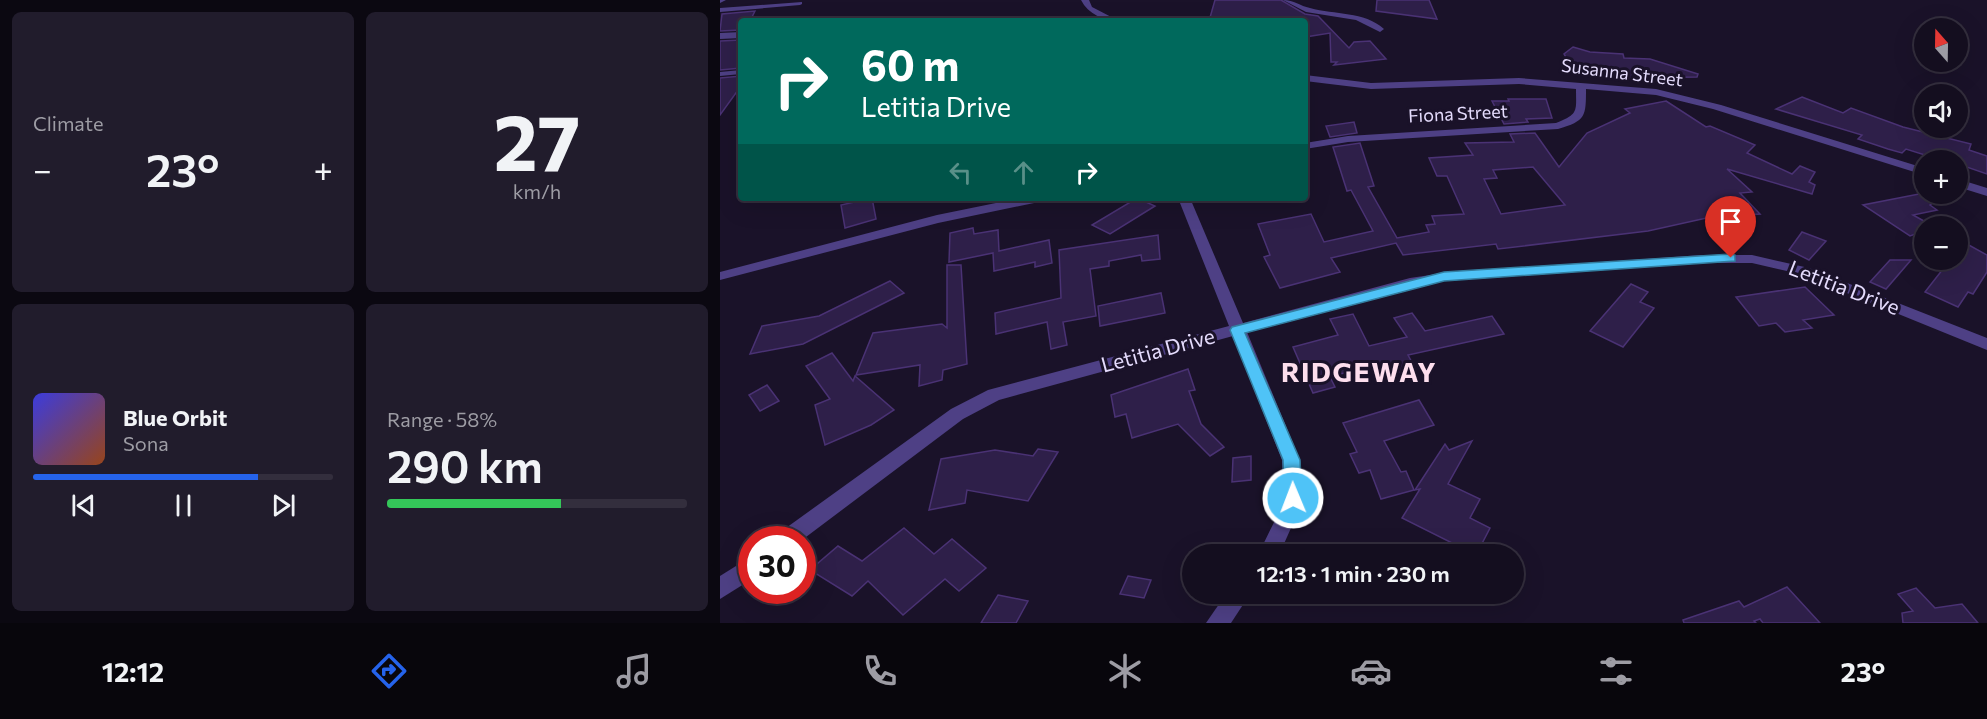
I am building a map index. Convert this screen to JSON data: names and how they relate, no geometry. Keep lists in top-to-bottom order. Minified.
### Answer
{"streets":{"street":["Susanna Street","Fiona Street","Letitia Drive"]},"crossings":[["Susanna Street","Fiona Street"]],"districts":["RIDGEWAY"],"north":"top","page":{"tile":["Climate",["27","km/h"],["Range · 58%","290 km"]],"map_buttons":["+","−"],"turn":["60 m","Letitia Drive"],"heat":["−","23°","+"],"song":["Blue Orbit","Sona"],"limit":"30","trip":"12:13 · 1 min · 230 m","tabs":["12:12","23°"]}}
